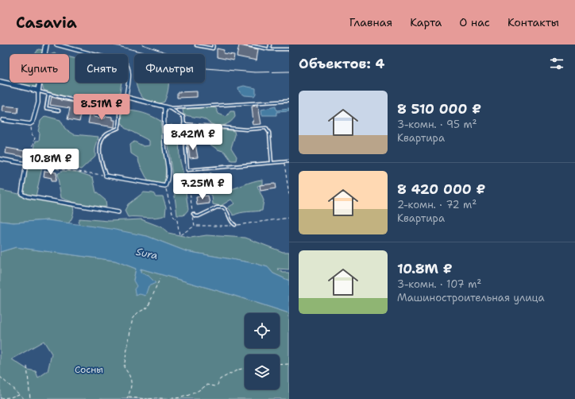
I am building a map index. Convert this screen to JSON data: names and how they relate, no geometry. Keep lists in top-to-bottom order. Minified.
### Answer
{"water":["Sura"],"parks":["Сосны"],"page":{"header":"Casavia","nav":["Главная","Карта","О нас","Контакты"],"heading":"Объектов: 4","chip":["Купить","Снять","Фильтры"],"list":[{"name":"8 510 000 ₽","note":"3-комн. · 95 m² · Квартира"},{"name":"8 420 000 ₽","note":"2-комн. · 72 m² · Квартира"},{"name":"10.8M ₽","note":"3-комн. · 107 m² · Машиностроительная улица"}],"price":["8.51M ₽","8.42M ₽","10.8M ₽","7.25M ₽"]}}
